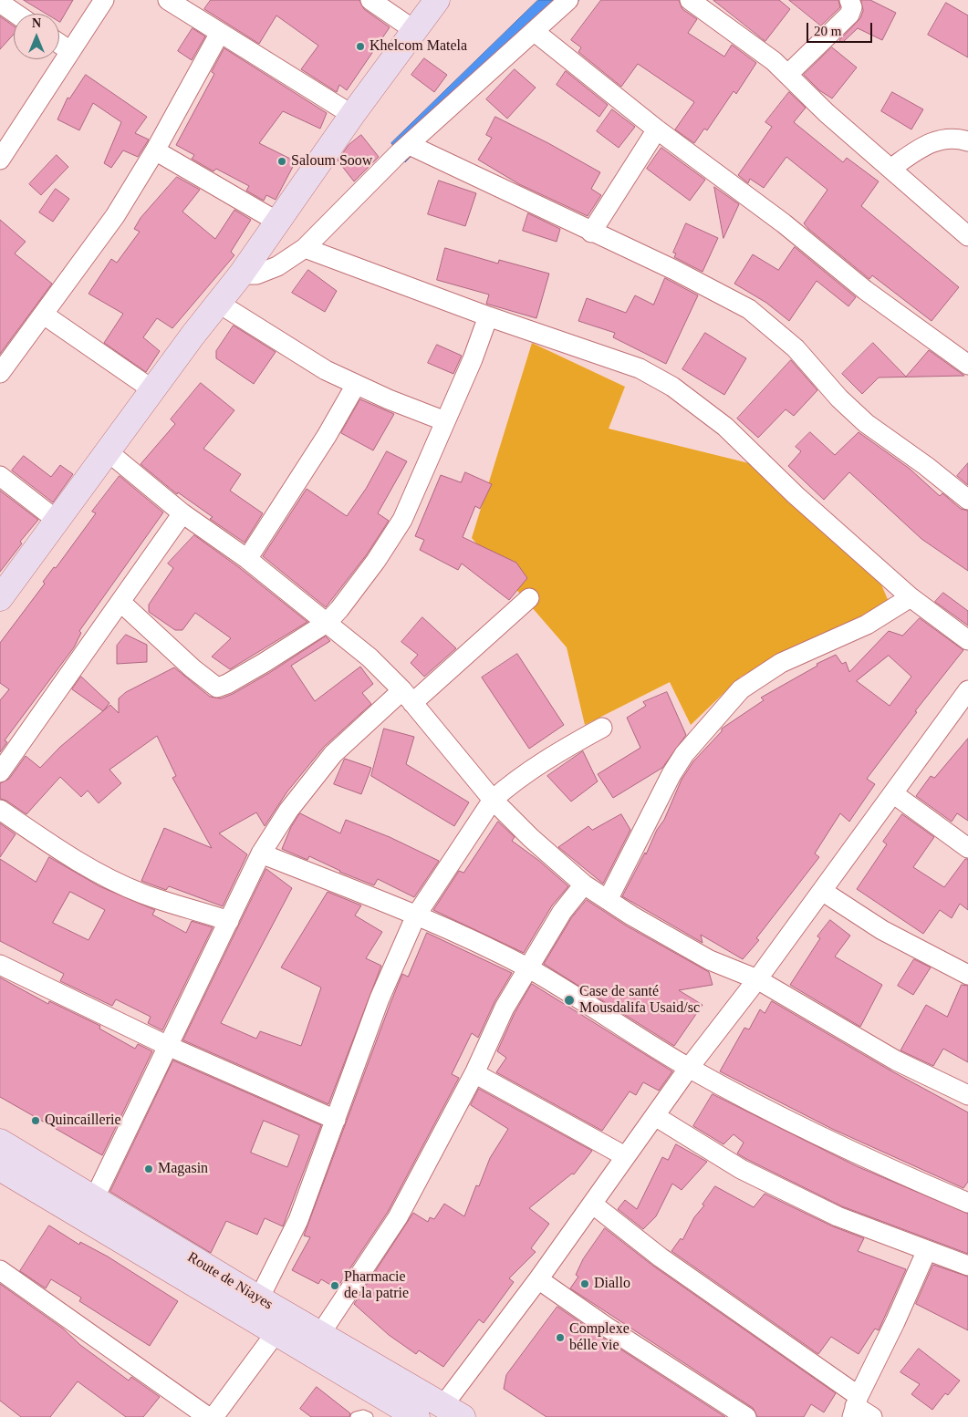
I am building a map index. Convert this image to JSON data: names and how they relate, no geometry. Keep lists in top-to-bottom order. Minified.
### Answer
{"streets":{"main road":["Route de Niayes"]},"places":["Khelcom Matela","Saloum Soow","Case de santé Mousdalifa Usaid/sc","Quincaillerie","Magasin","Diallo","Pharmacie de la patrie","Complexe bélle vie"],"scale_bar":"20 m","north":"top"}
